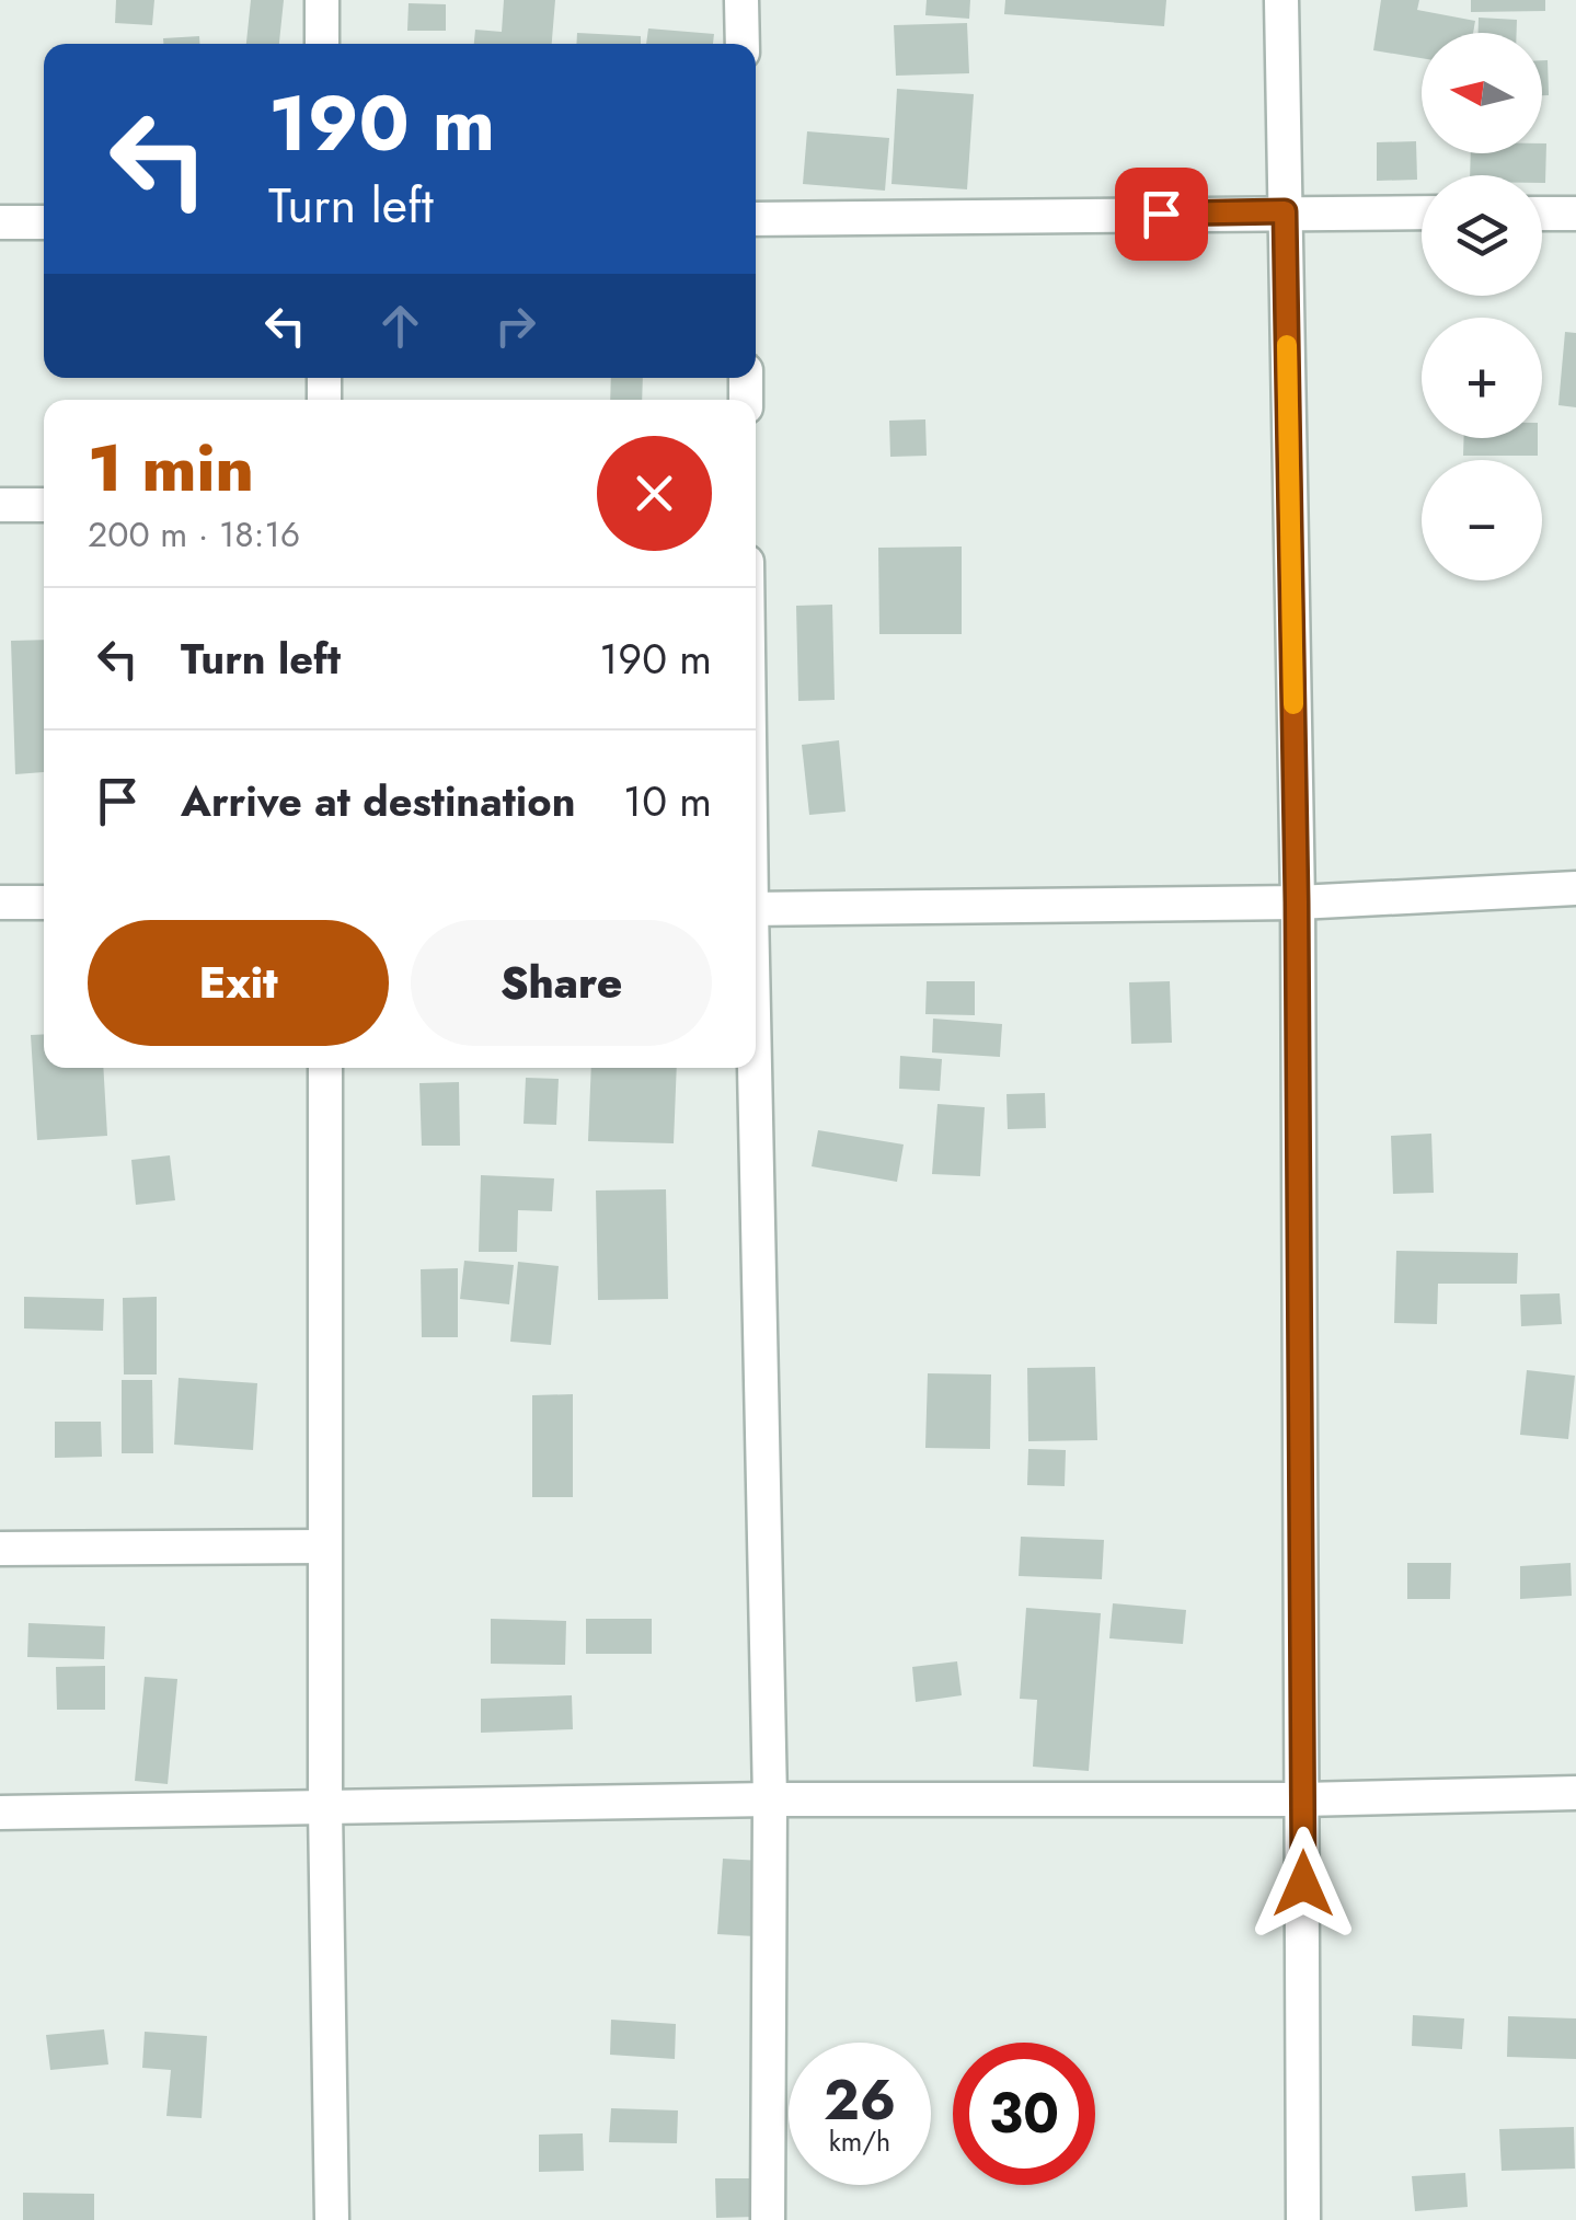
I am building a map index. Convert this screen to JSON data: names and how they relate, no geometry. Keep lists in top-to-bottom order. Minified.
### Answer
{"north":"left","page":{"map_buttons":["+","−"],"turn":["190 m","Turn left"],"heading":["1 min","200 m · 18:16"],"list":[{"name":"Turn left","value":"190 m"},{"name":"Arrive at destination","value":"10 m"}],"buttons":["Exit","Share"],"speed":"26 km/h","limit":"30"}}
